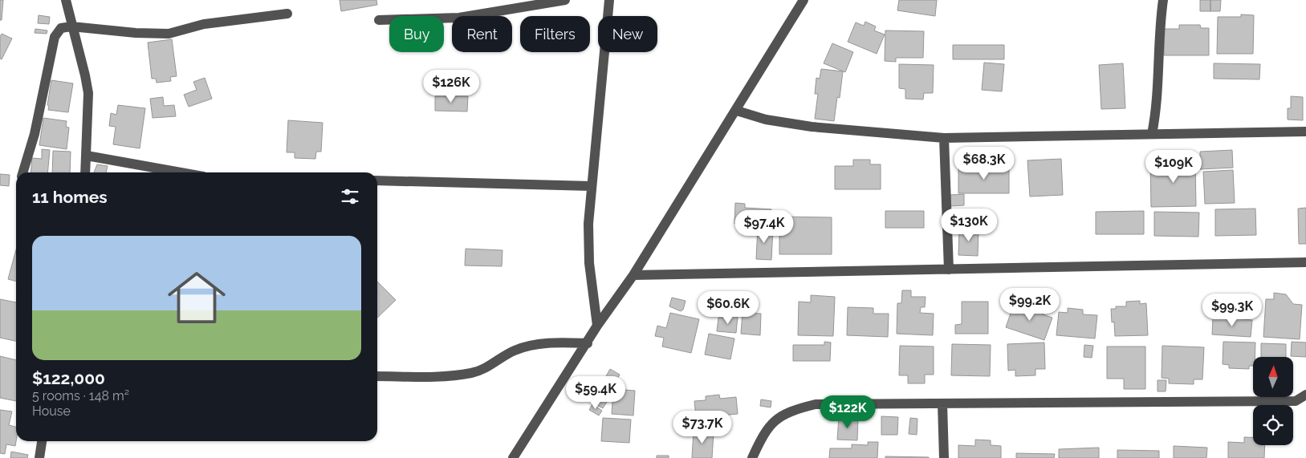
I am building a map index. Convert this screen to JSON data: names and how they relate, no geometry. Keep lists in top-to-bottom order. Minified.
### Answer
{"north":"top","page":{"chip":["Buy","Rent","Filters","New"],"price":["$126K","$68.3K","$109K","$130K","$97.4K","$99.2K","$60.6K","$99.3K","$59.4K","$122K","$73.7K"],"heading":"11 homes","list":[{"name":"$122,000","note":"5 rooms · 148 m² · House"}]}}
